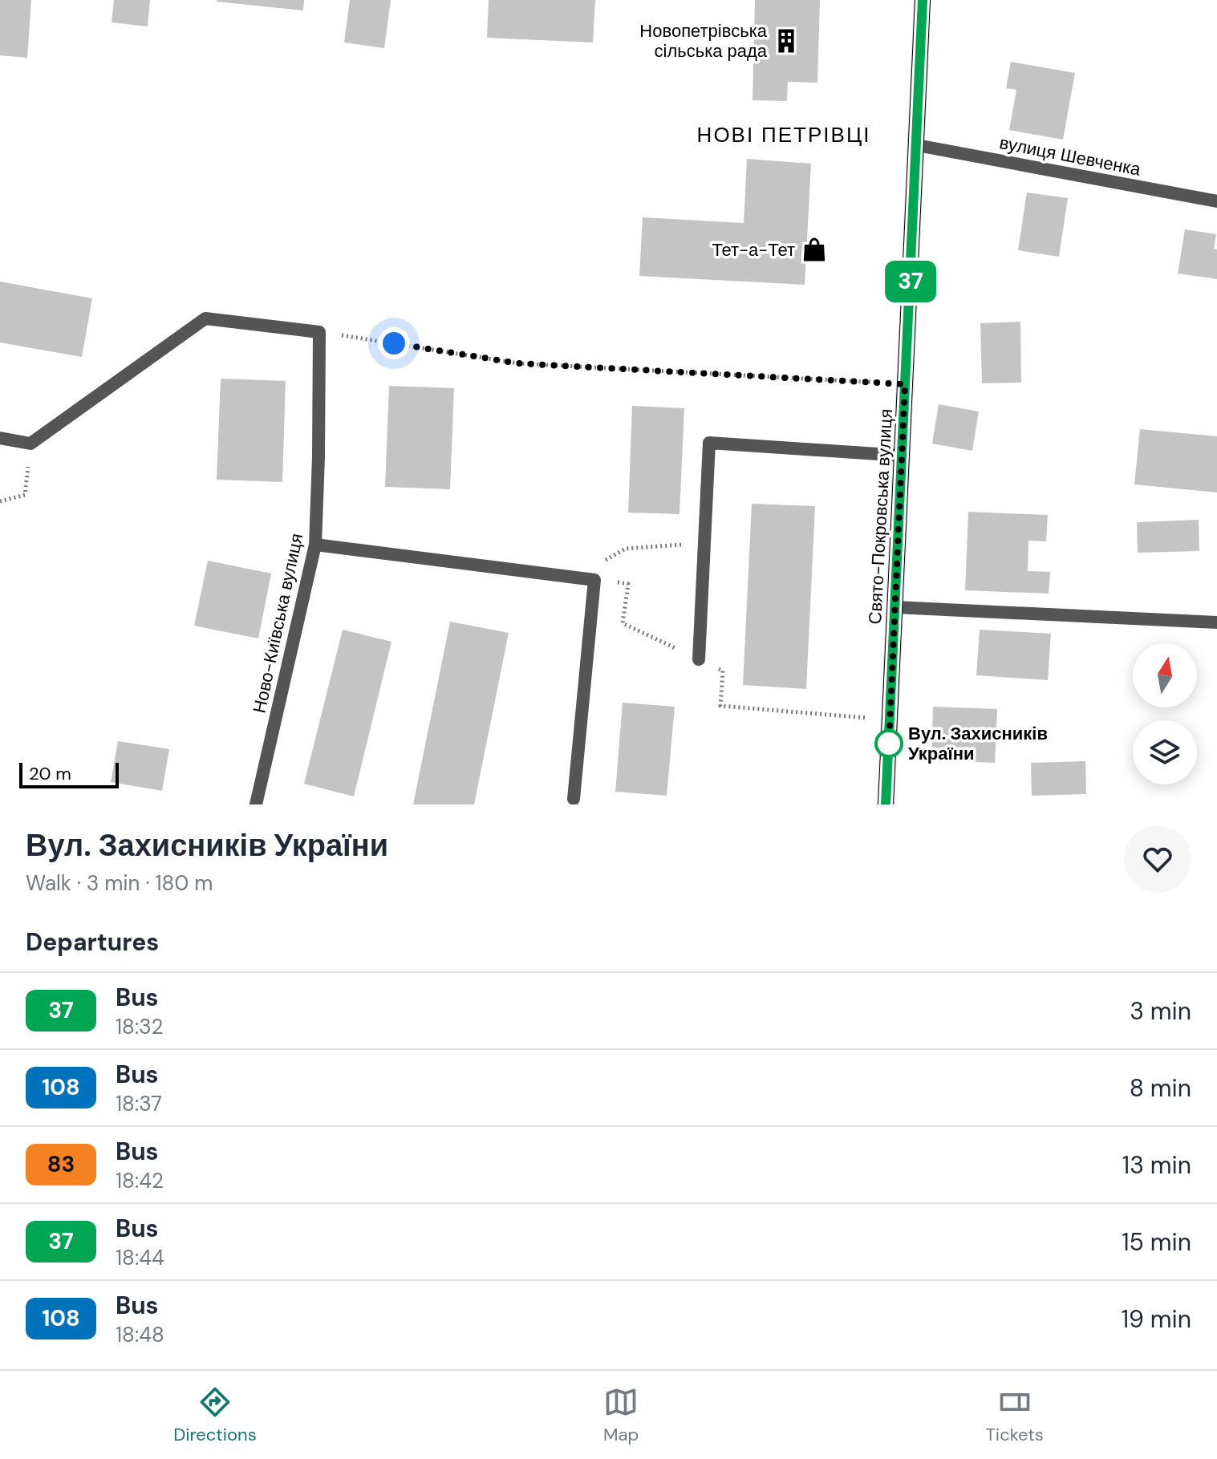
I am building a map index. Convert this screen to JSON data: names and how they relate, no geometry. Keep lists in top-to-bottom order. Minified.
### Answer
{"streets":{"main road":["Свято-Покровська вулиця"],"street":["вулиця Шевченка","Ново-Київська вулиця"]},"crossings":[["вулиця Шевченка","Свято-Покровська вулиця"]],"districts":["НОВІ ПЕТРІВЦІ"],"places":{"building":["Новопетрівська сільська рада"],"shop":["Тет-а-Тет"],"other":["Вул. Захисників України"]},"lines":["bus line 37"],"scale_bar":"20 m","north":"top","page":{"on_map":"37","scale":"20 m","heading":[["Вул. Захисників України","Walk · 3 min · 180 m"],"Departures"],"list":[{"mark":"37","name":"Bus","note":"18:32","value":"3 min"},{"mark":"108","name":"Bus","note":"18:37","value":"8 min"},{"mark":"83","name":"Bus","note":"18:42","value":"13 min"},{"mark":"37","name":"Bus","note":"18:44","value":"15 min"},{"mark":"108","name":"Bus","note":"18:48","value":"19 min"}],"tabs":["Directions","Map","Tickets"]}}
